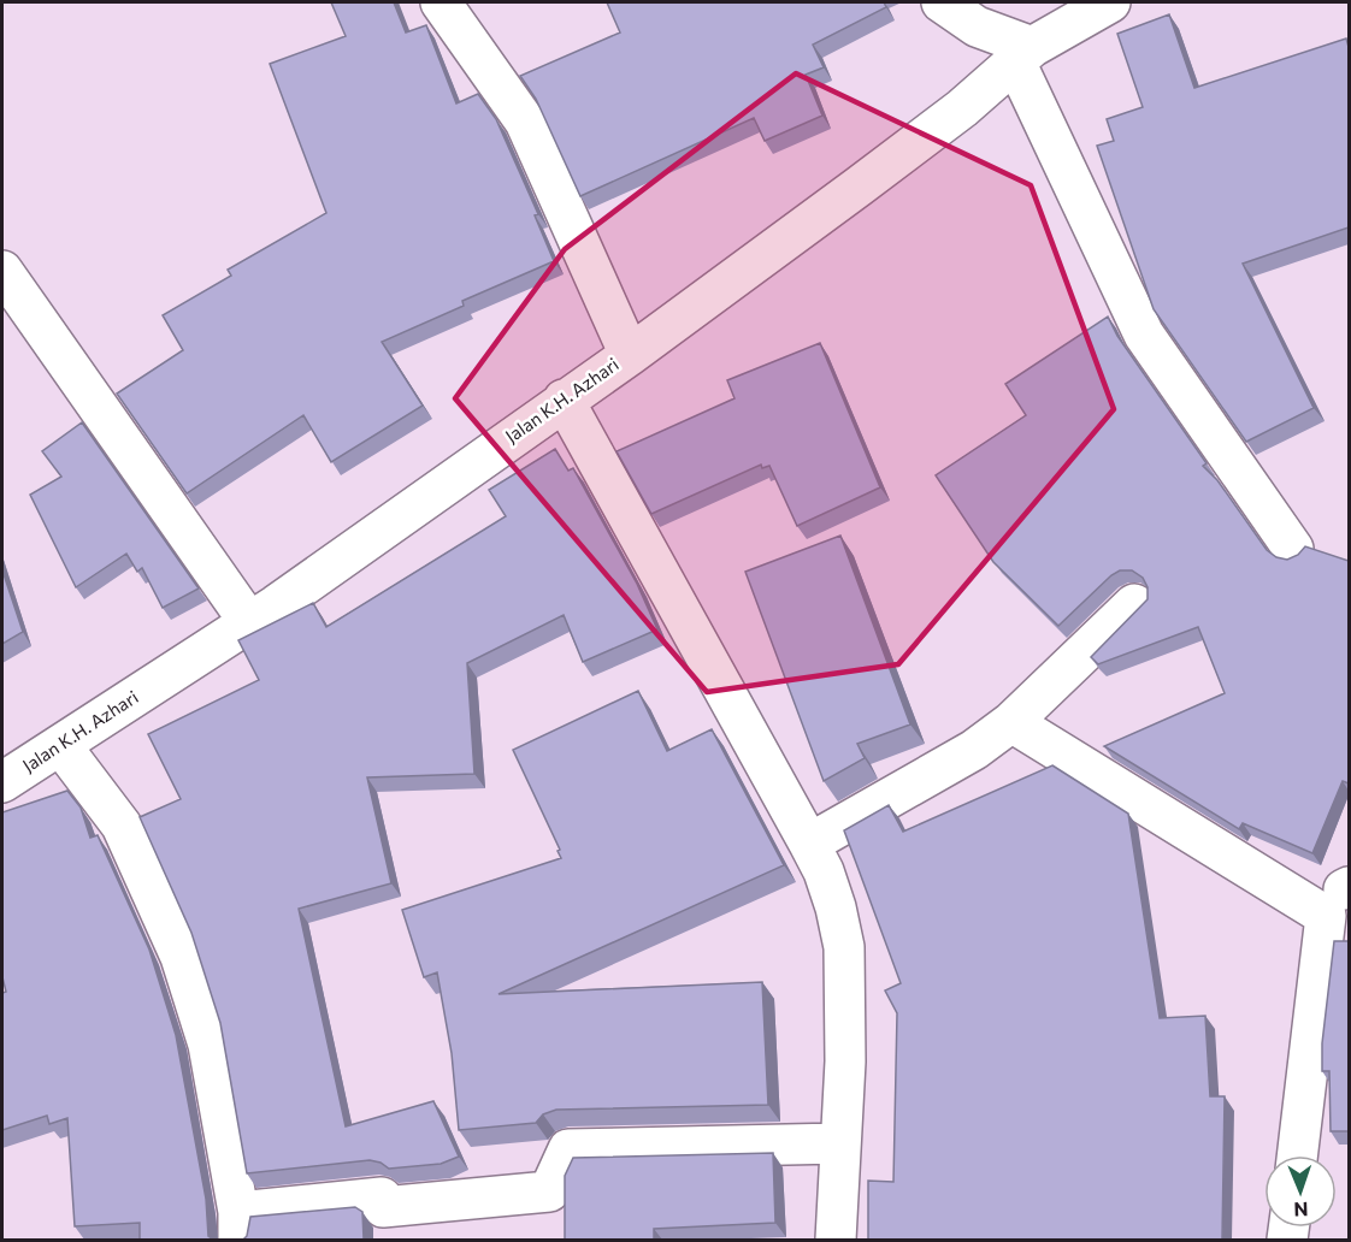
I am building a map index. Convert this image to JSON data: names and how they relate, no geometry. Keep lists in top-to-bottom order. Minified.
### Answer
{"streets":{"street":["Jalan K.H. Azhari"]},"north":"bottom"}
